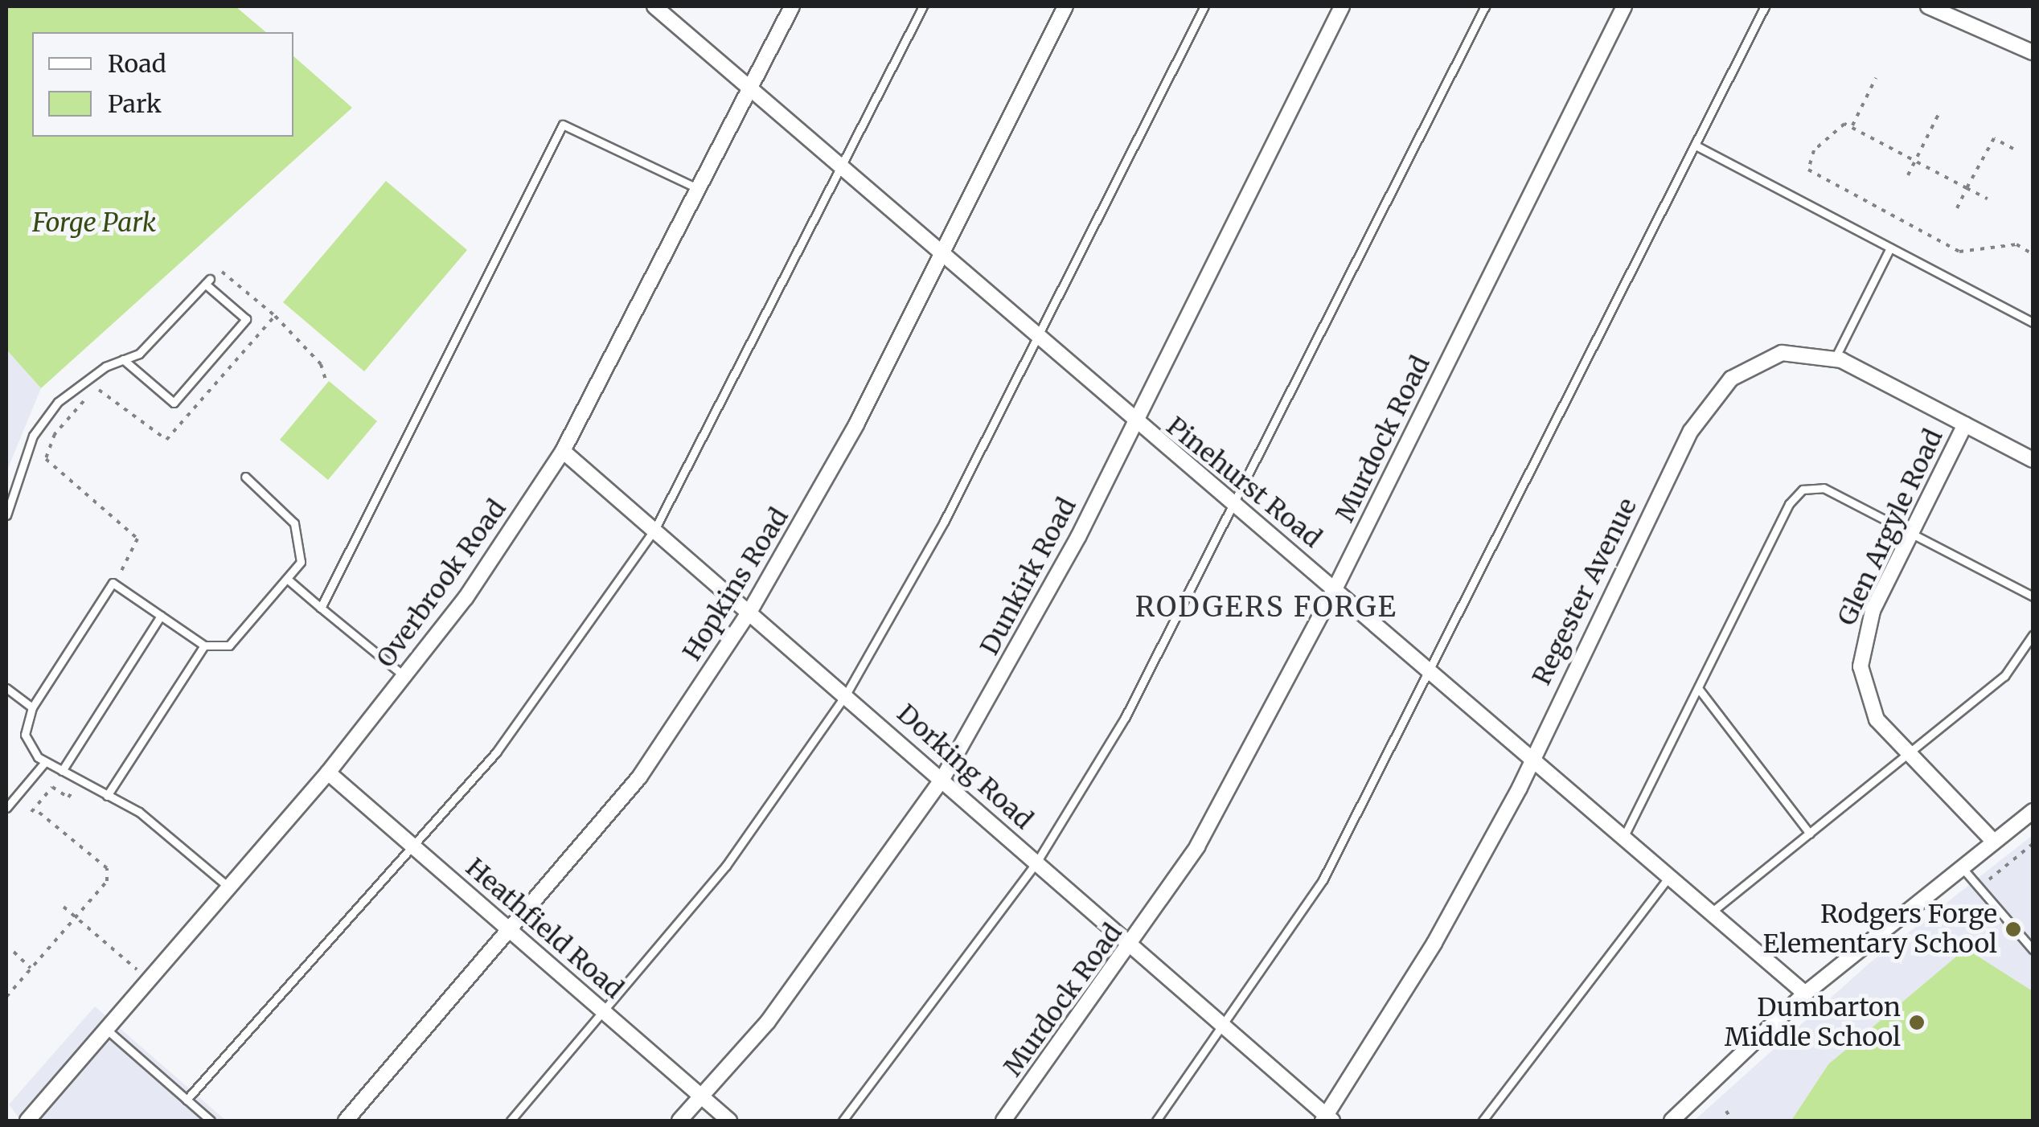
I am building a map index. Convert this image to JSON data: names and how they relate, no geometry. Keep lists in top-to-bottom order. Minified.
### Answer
{"streets":{"street":["Murdock Road","Pinehurst Road","Glen Argyle Road","Dunkirk Road","Overbrook Road","Hopkins Road","Regester Avenue","Dorking Road","Heathfield Road"]},"crossings":[["Murdock Road","Pinehurst Road"],["Murdock Road","Dorking Road"],["Pinehurst Road","Dunkirk Road"],["Pinehurst Road","Overbrook Road"],["Pinehurst Road","Hopkins Road"],["Pinehurst Road","Regester Avenue"],["Glen Argyle Road","Regester Avenue"],["Dunkirk Road","Dorking Road"],["Dunkirk Road","Heathfield Road"],["Overbrook Road","Dorking Road"],["Overbrook Road","Heathfield Road"],["Hopkins Road","Dorking Road"],["Hopkins Road","Heathfield Road"],["Regester Avenue","Dorking Road"]],"districts":["RODGERS FORGE"],"parks":["Forge Park"],"places":["Rodgers Forge Elementary School","Dumbarton Middle School"],"legend":["Road","Park"]}
